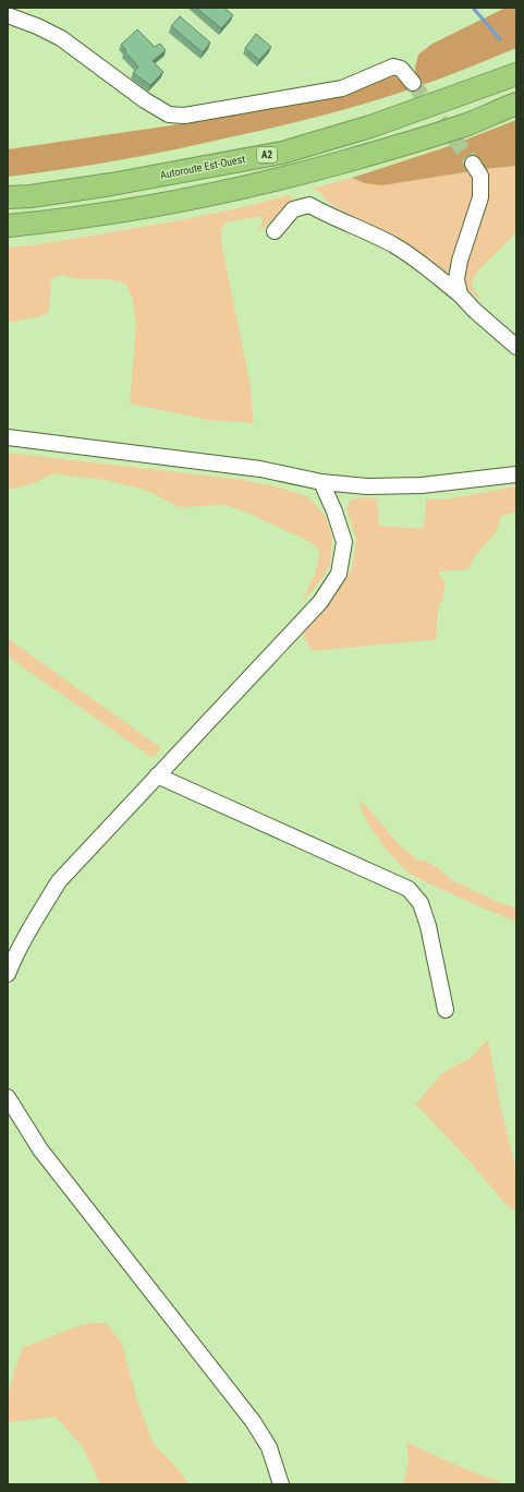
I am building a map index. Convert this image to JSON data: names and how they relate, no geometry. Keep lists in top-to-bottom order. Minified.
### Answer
{"streets":{"highway":["A2","Autoroute Est-Ouest"]}}
